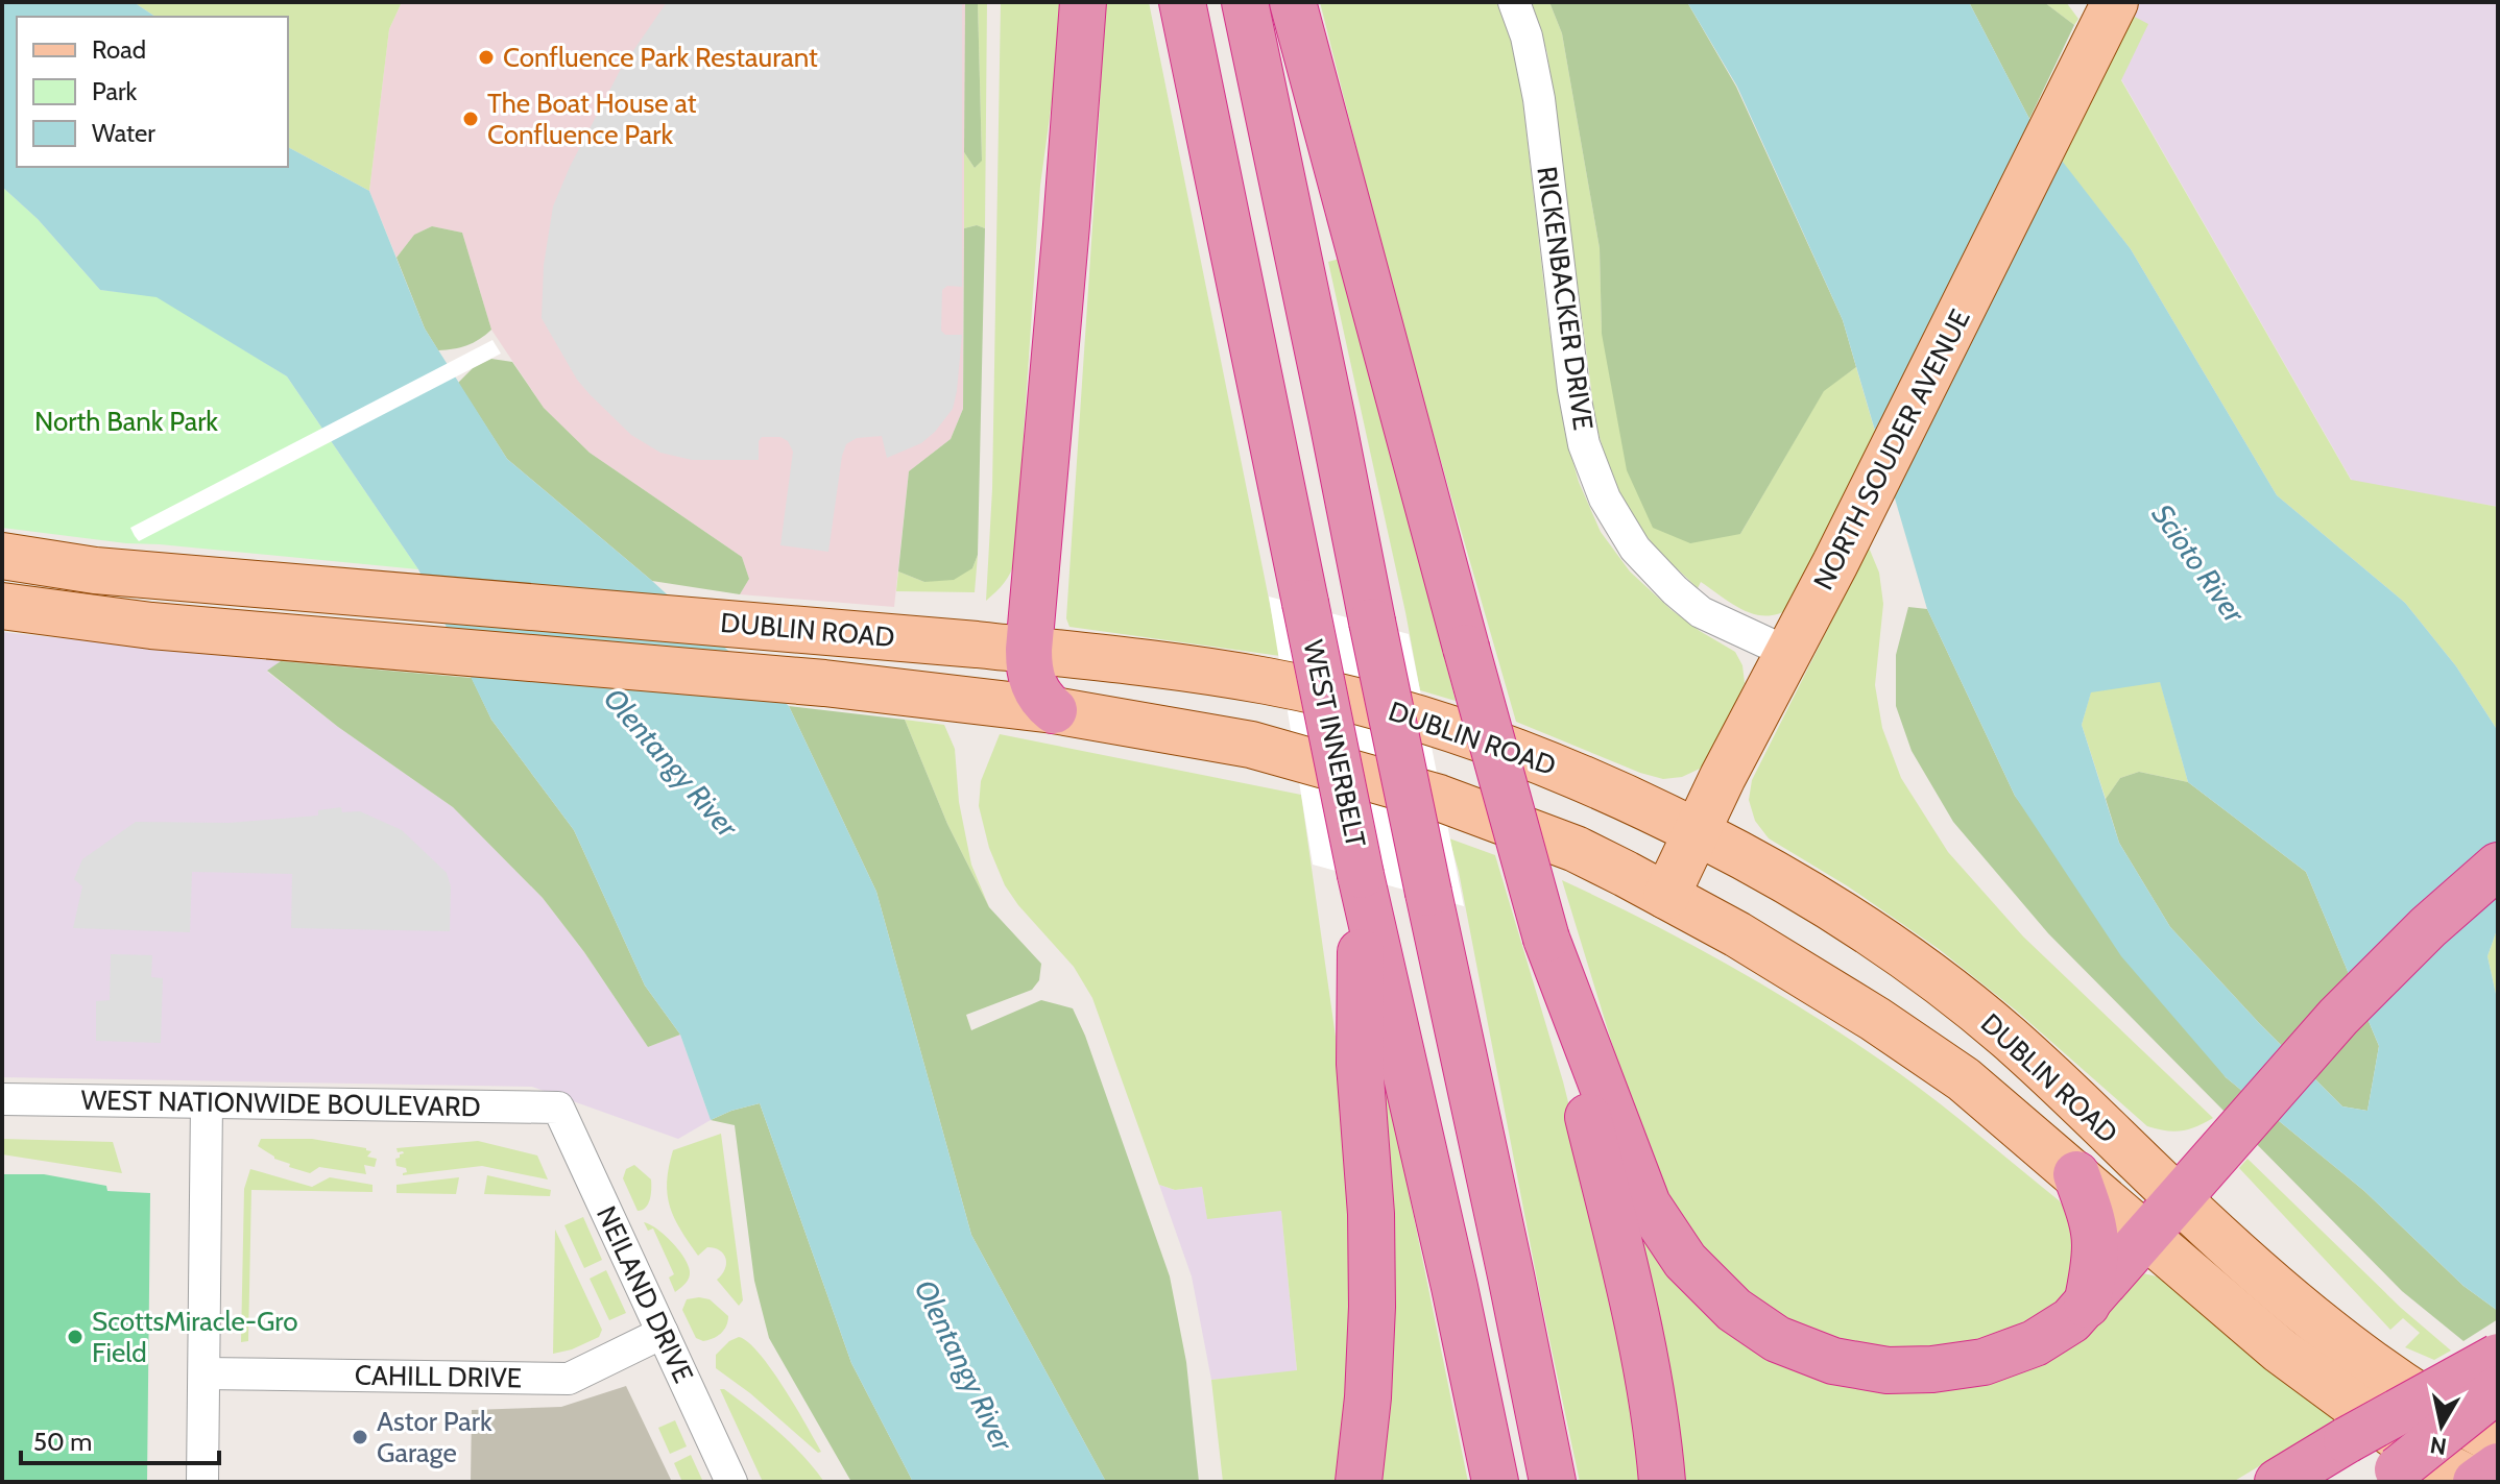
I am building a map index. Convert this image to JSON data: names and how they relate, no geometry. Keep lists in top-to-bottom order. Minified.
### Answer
{"streets":{"highway":["WEST INNERBELT"],"main road":["NORTH SOUDER AVENUE","DUBLIN ROAD"],"street":["RICKENBACKER DRIVE","WEST NATIONWIDE BOULEVARD","NEILAND DRIVE","CAHILL DRIVE"]},"crossings":[["RICKENBACKER DRIVE","NORTH SOUDER AVENUE"],["NORTH SOUDER AVENUE","DUBLIN ROAD"],["WEST NATIONWIDE BOULEVARD","NEILAND DRIVE"],["NEILAND DRIVE","CAHILL DRIVE"]],"water":["Scioto River","Olentangy River"],"parks":["North Bank Park"],"places":["Confluence Park Restaurant","The Boat House at Confluence Park","ScottsMiracle-Gro Field","Astor Park Garage"],"legend":["Road","Park","Water"],"scale_bar":"50 m","north":"bottom"}
